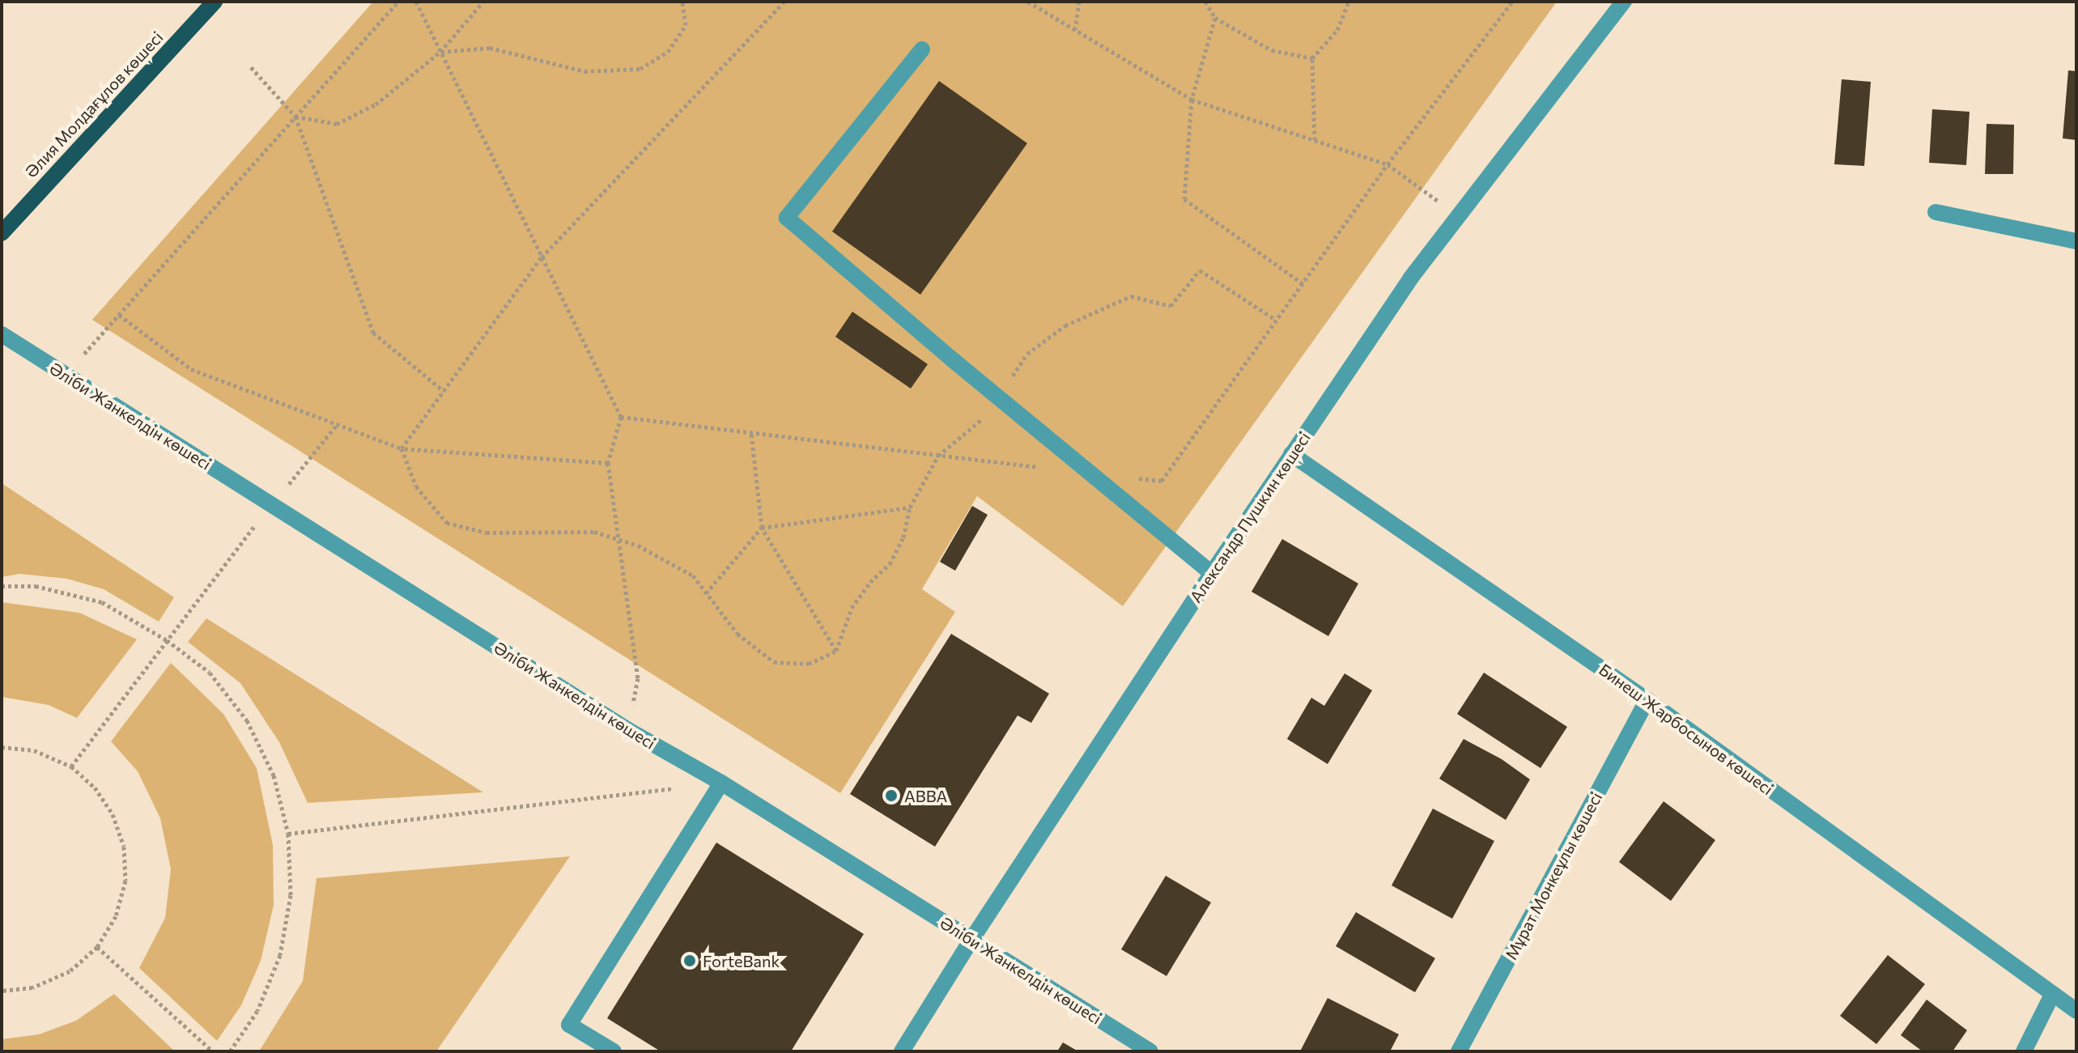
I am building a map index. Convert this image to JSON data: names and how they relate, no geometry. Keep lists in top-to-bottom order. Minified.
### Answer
{"streets":{"main road":["Әлия Молдағұлов көшесі"],"street":["Әліби Жанкелдін көшесі","Александр Пушкин көшесі","Бинеш Жарбосынов көшесі","Мұрат Монкеұлы көшесі"]},"crossings":[["Әліби Жанкелдін көшесі","Александр Пушкин көшесі"],["Александр Пушкин көшесі","Бинеш Жарбосынов көшесі"],["Бинеш Жарбосынов көшесі","Мұрат Монкеұлы көшесі"]],"places":["ABBA","ForteBank"]}
